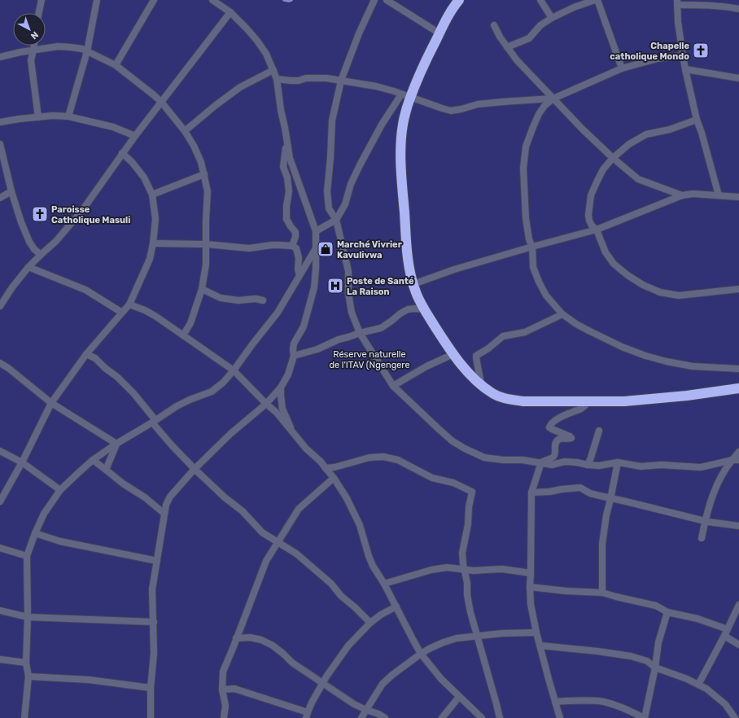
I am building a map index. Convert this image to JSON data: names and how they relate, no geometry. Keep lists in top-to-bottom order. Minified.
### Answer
{"parks":["Réserve naturelle de l'ITAV (Ngengere"],"places":{"church":["Chapelle catholique Mondo","Paroisse Catholique Masuli"],"shop":["Marché Vivrier Kavulivwa"],"hospital":["Poste de Santé La Raison"]},"north":"bottom right"}
